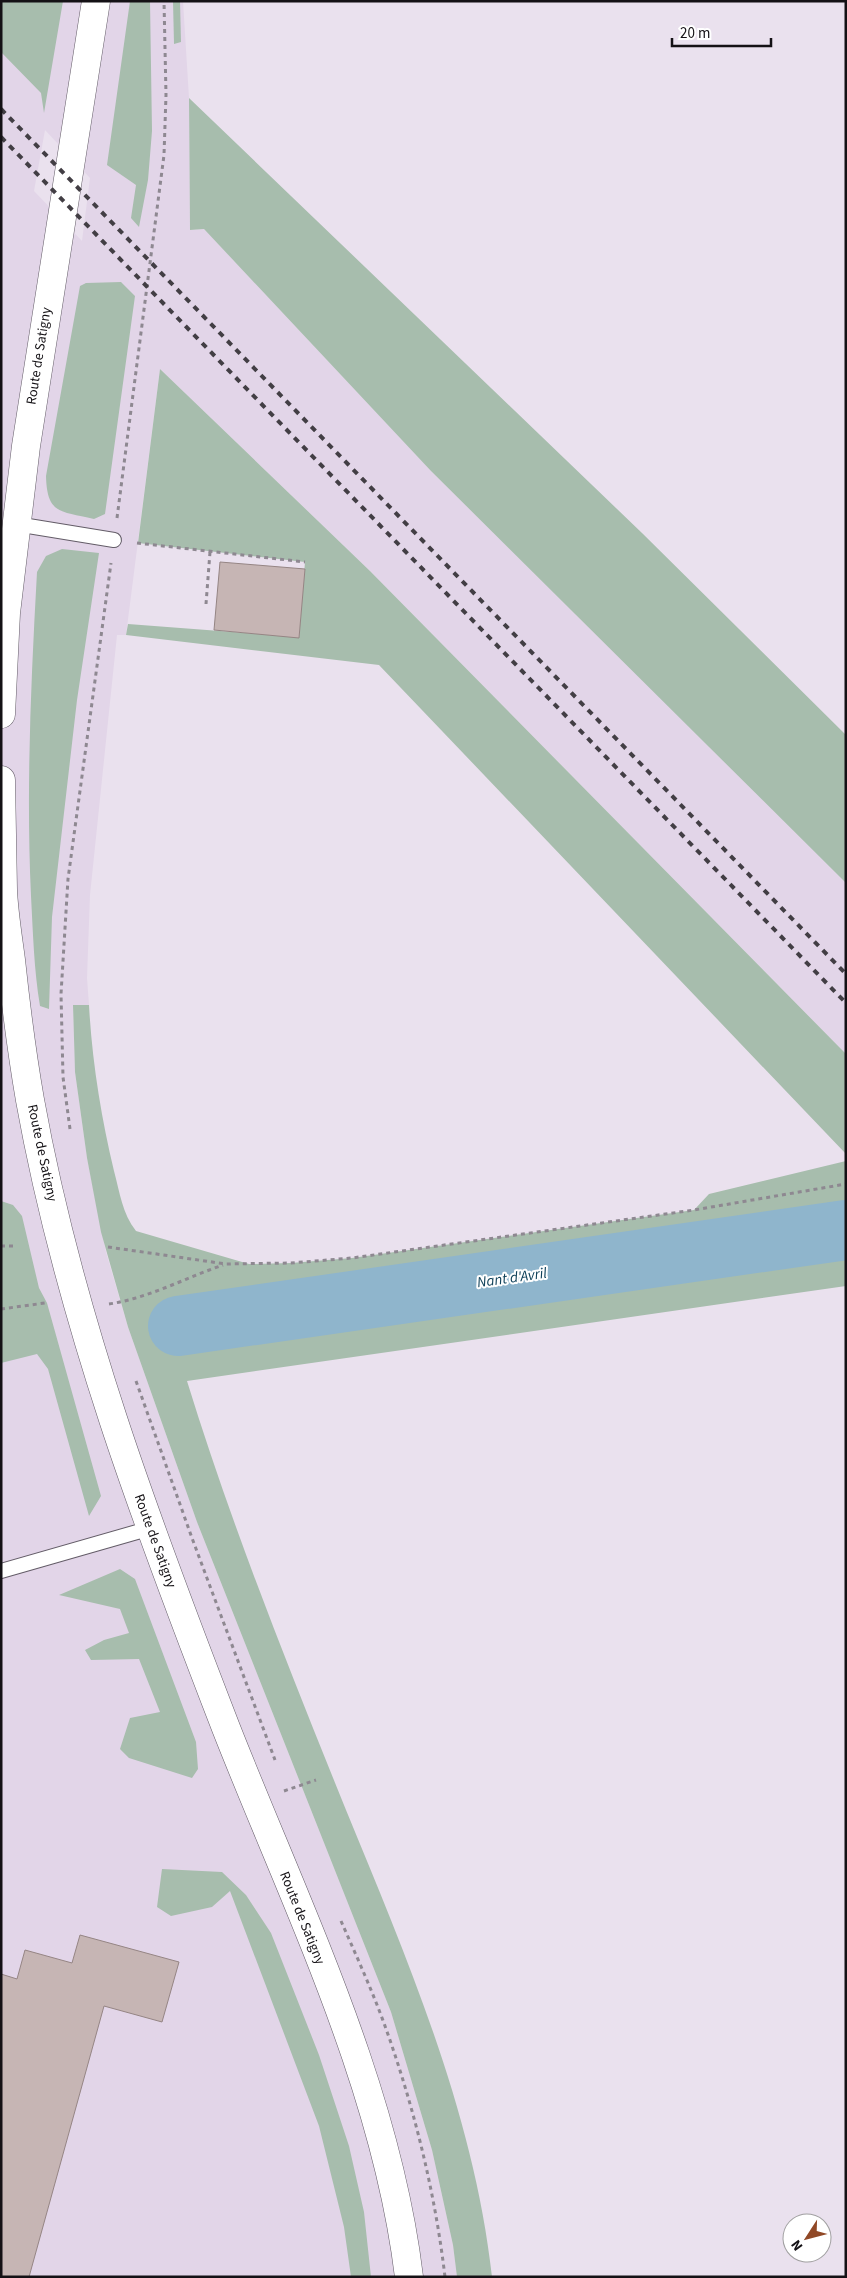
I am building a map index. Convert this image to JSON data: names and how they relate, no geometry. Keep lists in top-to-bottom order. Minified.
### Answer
{"streets":{"street":["Route de Satigny"]},"water":["Nant d'Avril"],"scale_bar":"20 m","north":"bottom left"}
